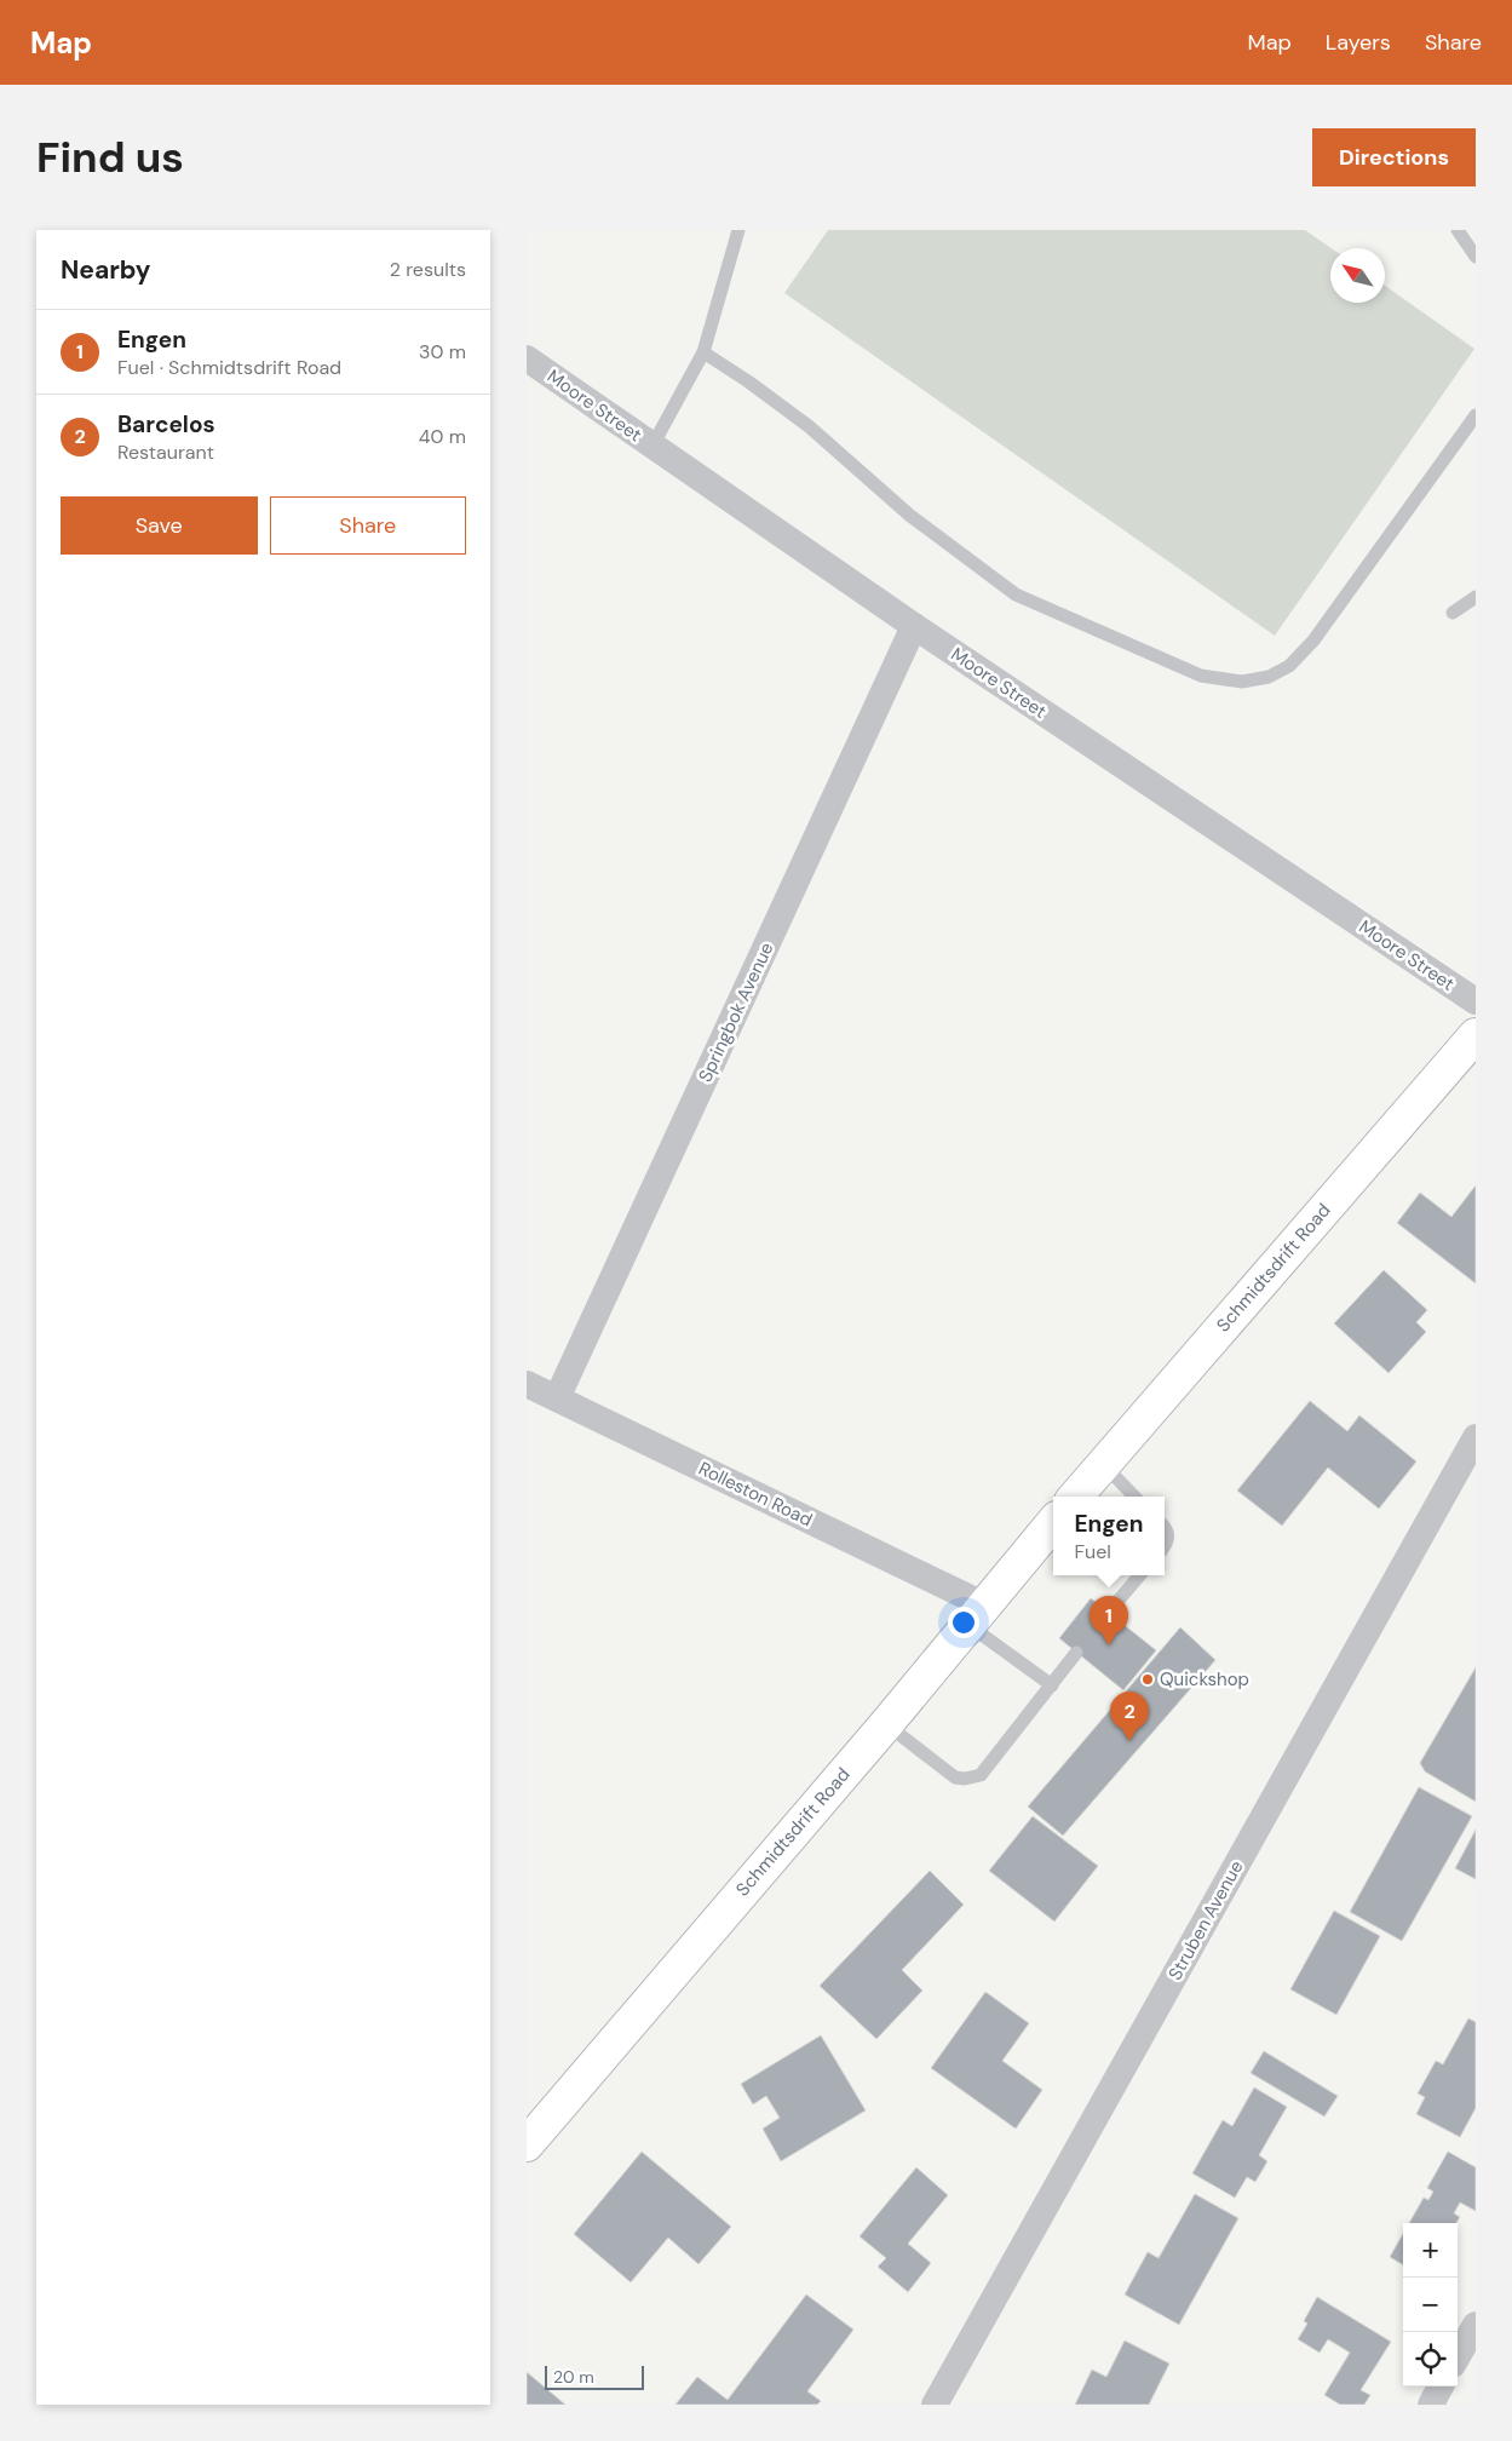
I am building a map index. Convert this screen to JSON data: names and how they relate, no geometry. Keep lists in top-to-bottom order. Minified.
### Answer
{"streets":{"highway":["Schmidtsdrift Road"],"street":["Moore Street","Springbok Avenue","Rolleston Road","Struben Avenue"]},"crossings":[["Moore Street","Springbok Avenue"],["Springbok Avenue","Rolleston Road"],["Schmidtsdrift Road","Rolleston Road"]],"places":["Quickshop"],"scale_bar":"20 m","north":"top left","page":{"header":"Map","nav":["Map","Layers","Share"],"buttons":["Directions",["Save","Share"]],"title":"Find us","heading":["Nearby","2 results"],"list":[{"mark":"1","name":"Engen","note":"Fuel · Schmidtsdrift Road","value":"30 m"},{"mark":"2","name":"Barcelos","note":"Restaurant","value":"40 m"}],"popup":["Engen","Fuel"],"pins":["1","2"],"map_buttons":["+","−"],"scale":"20 m"}}
